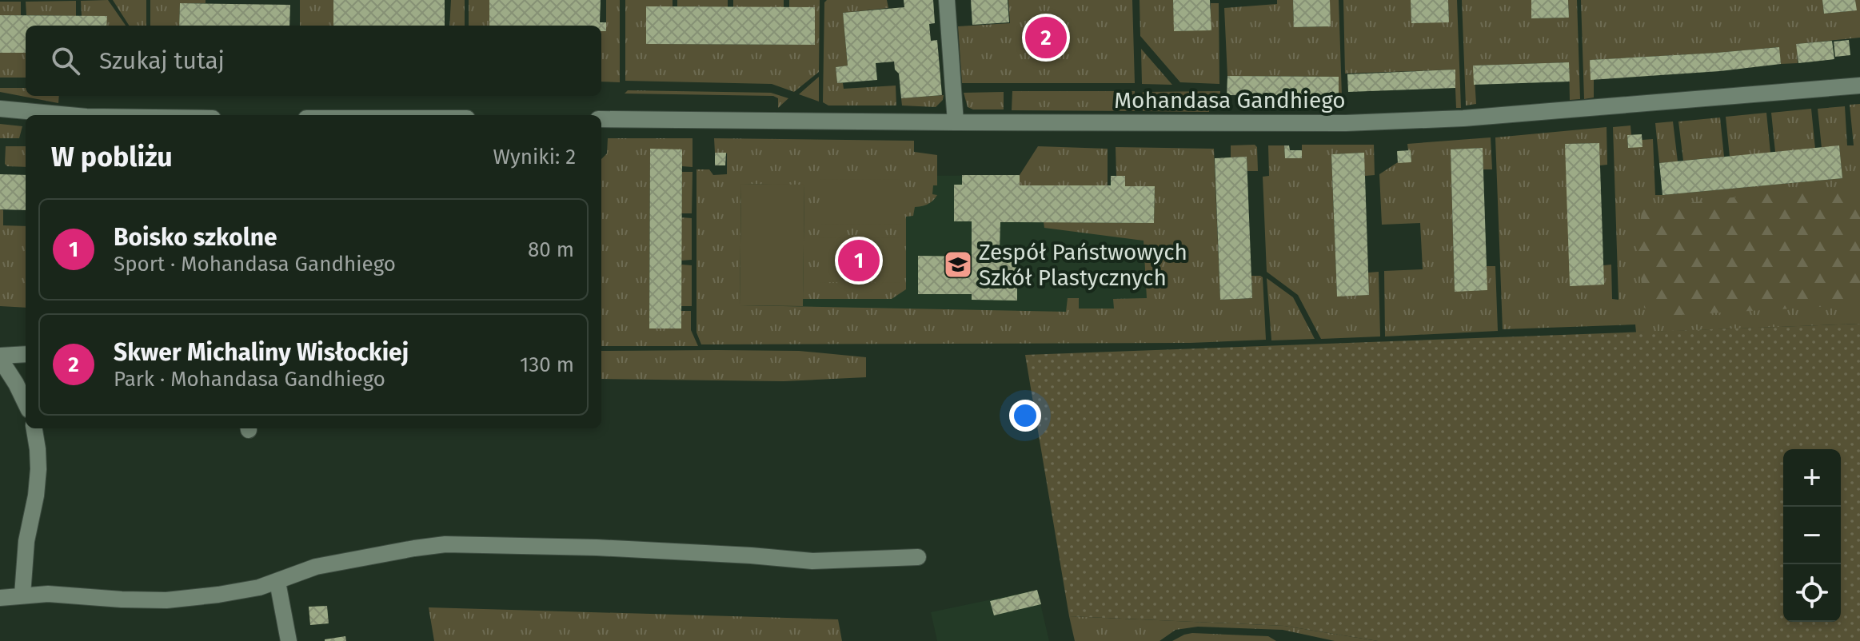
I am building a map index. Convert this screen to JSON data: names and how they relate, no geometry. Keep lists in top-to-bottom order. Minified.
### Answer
{"streets":{"street":["Mohandasa Gandhiego"]},"places":{"school or university":["Zespół Państwowych Szkół Plastycznych"]},"page":{"pins":["2","1"],"search":"Szukaj tutaj","heading":["W pobliżu","Wyniki: 2"],"list":[{"mark":"1","name":"Boisko szkolne","note":"Sport · Mohandasa Gandhiego","value":"80 m"},{"mark":"2","name":"Skwer Michaliny Wisłockiej","note":"Park · Mohandasa Gandhiego","value":"130 m"}],"map_buttons":["+","−"]}}
